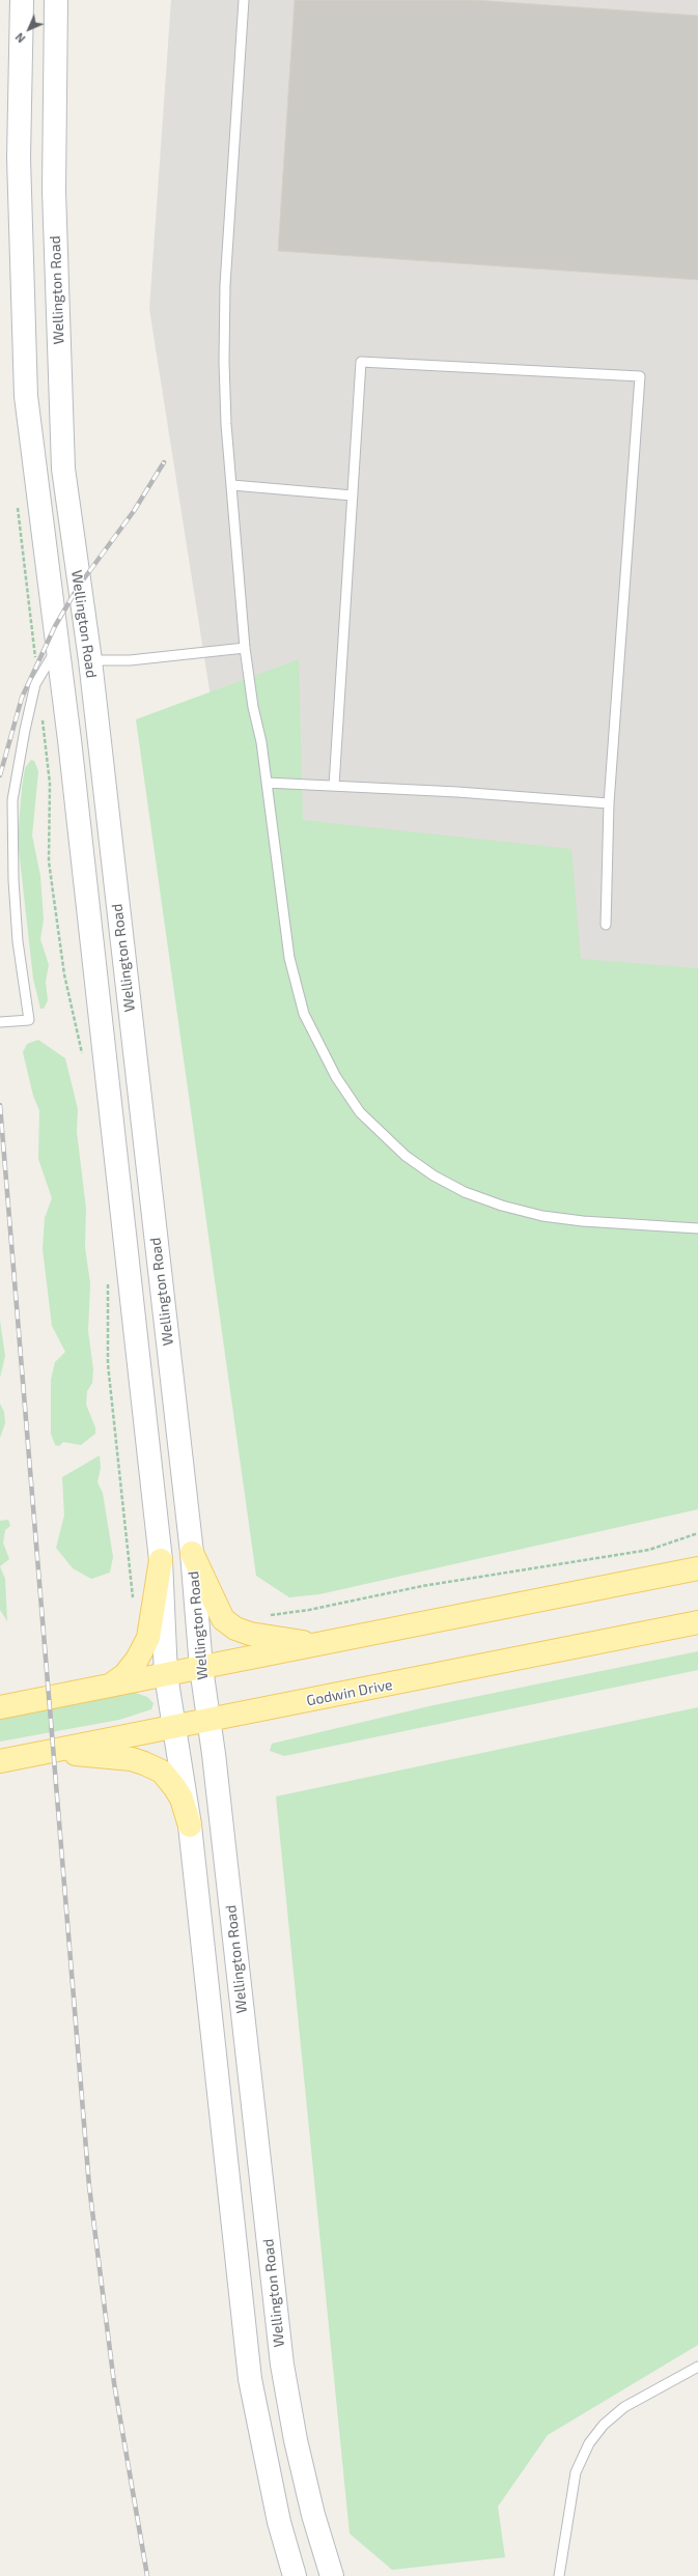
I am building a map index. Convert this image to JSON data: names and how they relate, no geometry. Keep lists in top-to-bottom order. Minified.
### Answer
{"streets":{"main road":["Wellington Road","Godwin Drive"]},"crossings":[["Wellington Road","Godwin Drive"]],"north":"bottom left"}
